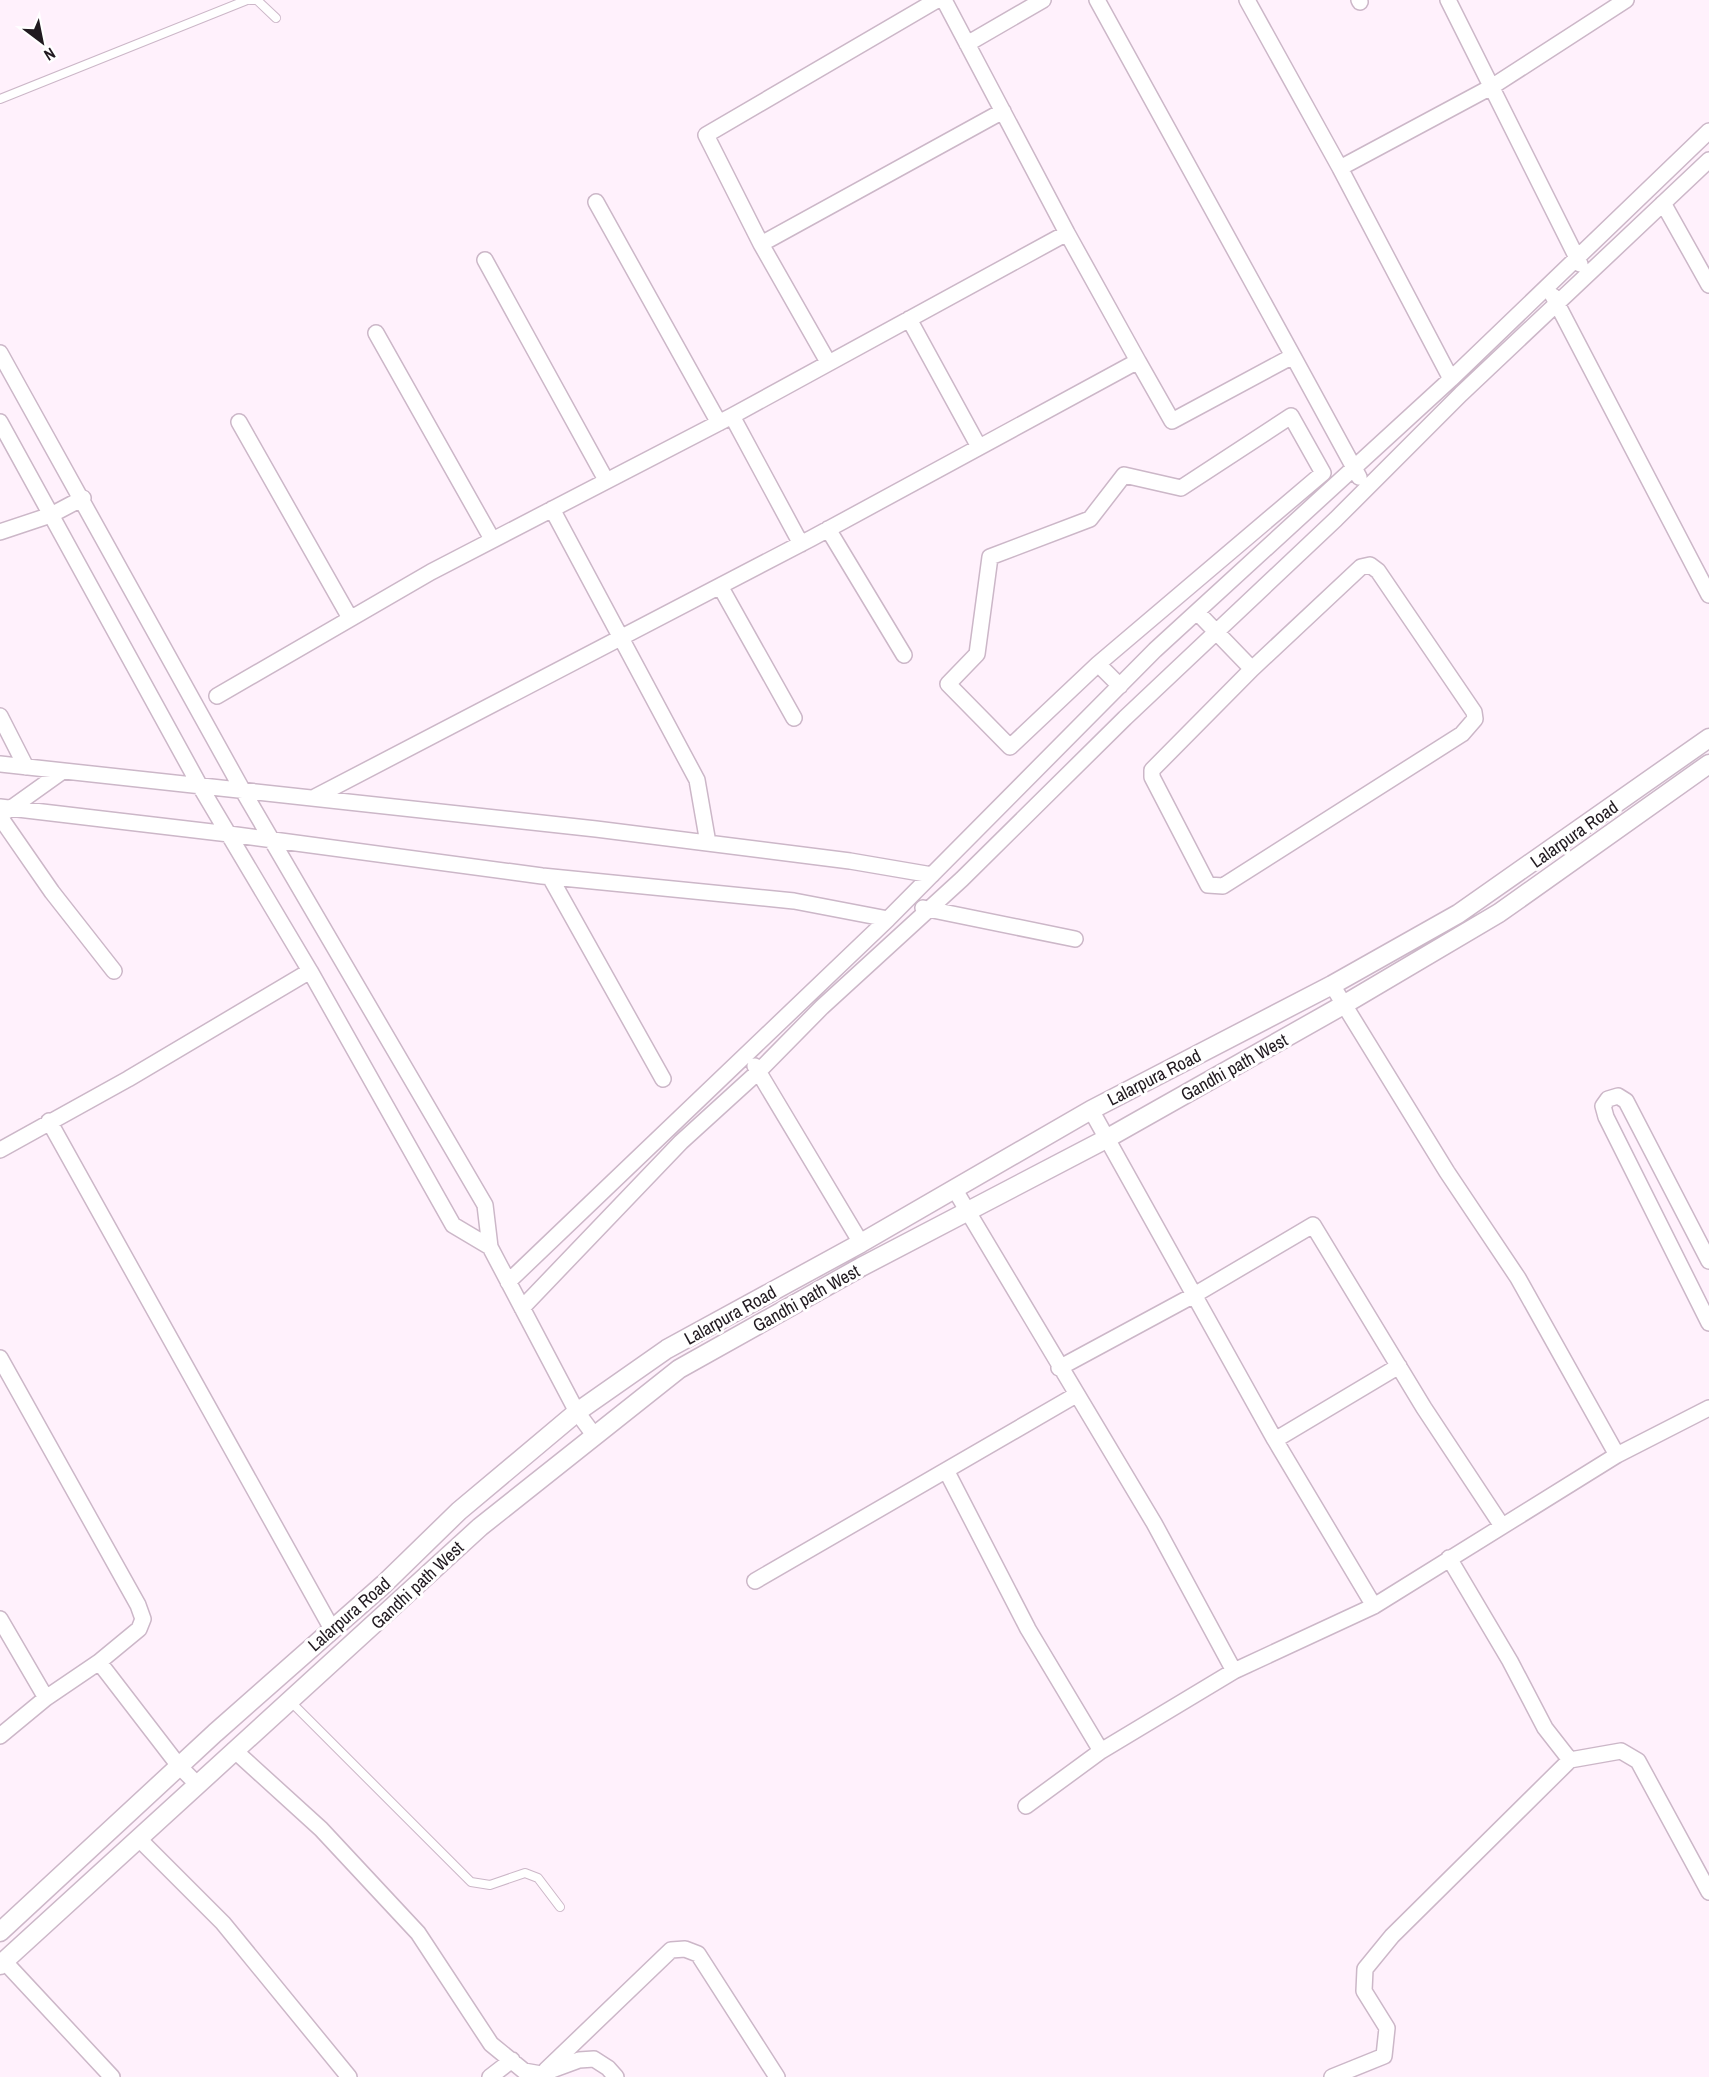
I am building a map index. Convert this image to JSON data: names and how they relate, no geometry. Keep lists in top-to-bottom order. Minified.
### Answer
{"streets":{"street":["Lalarpura Road","Gandhi path West"]},"north":"bottom right"}
